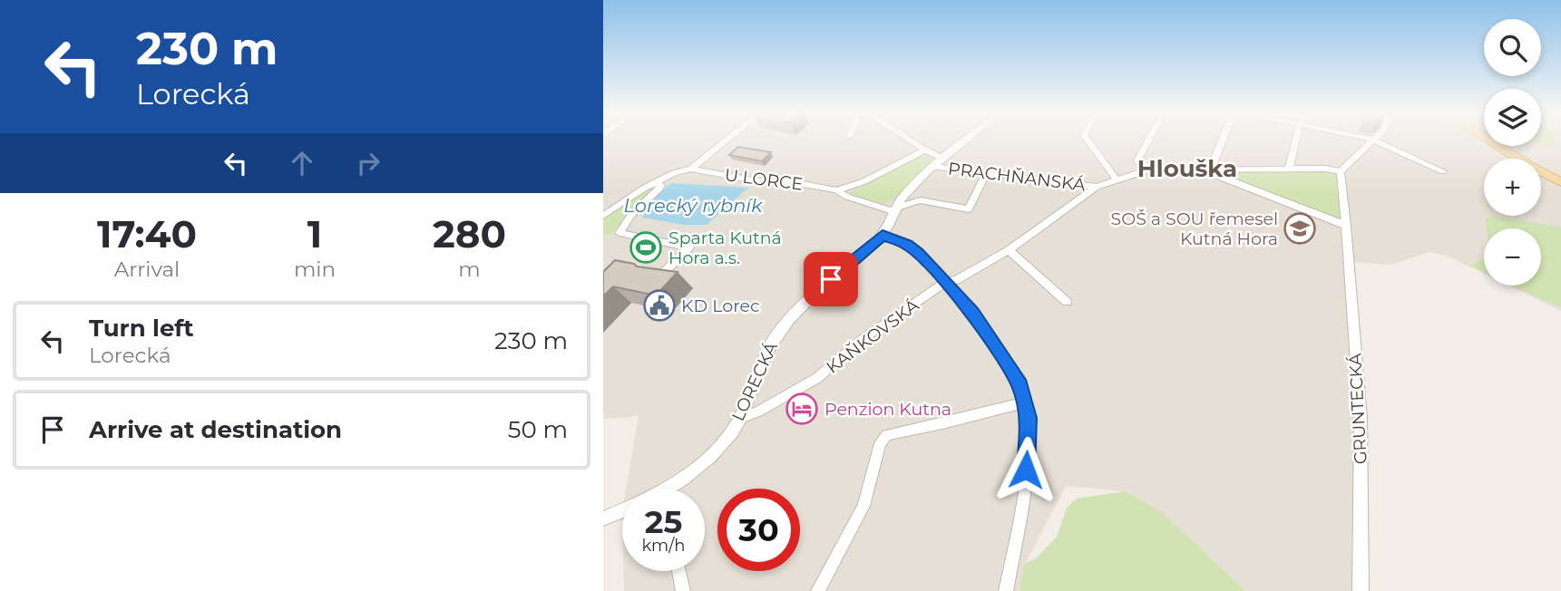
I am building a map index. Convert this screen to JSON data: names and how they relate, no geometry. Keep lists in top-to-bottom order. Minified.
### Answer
{"streets":{"street":["PRACHŇANSKÁ","U LORCE","KAŇKOVSKÁ","LORECKÁ","GRUNTECKÁ"]},"crossings":[["PRACHŇANSKÁ","KAŇKOVSKÁ"],["PRACHŇANSKÁ","LORECKÁ"],["U LORCE","LORECKÁ"],["KAŇKOVSKÁ","LORECKÁ"]],"districts":["Hlouška"],"water":["Lorecký rybník"],"places":{"school or university":["SOŠ a SOU řemesel Kutná Hora"],"sports":["Sparta Kutná Hora a.s."],"public building":["KD Lorec"],"hotel":["Penzion Kutna"]},"page":{"turn":["230 m","Lorecká"],"map_buttons":["+","−"],"eta":["17:40","Arrival","1","min","280","m"],"list":[{"name":"Turn left","note":"Lorecká","value":"230 m"},{"name":"Arrive at destination","value":"50 m"}],"speed":"25 km/h","limit":"30"}}
